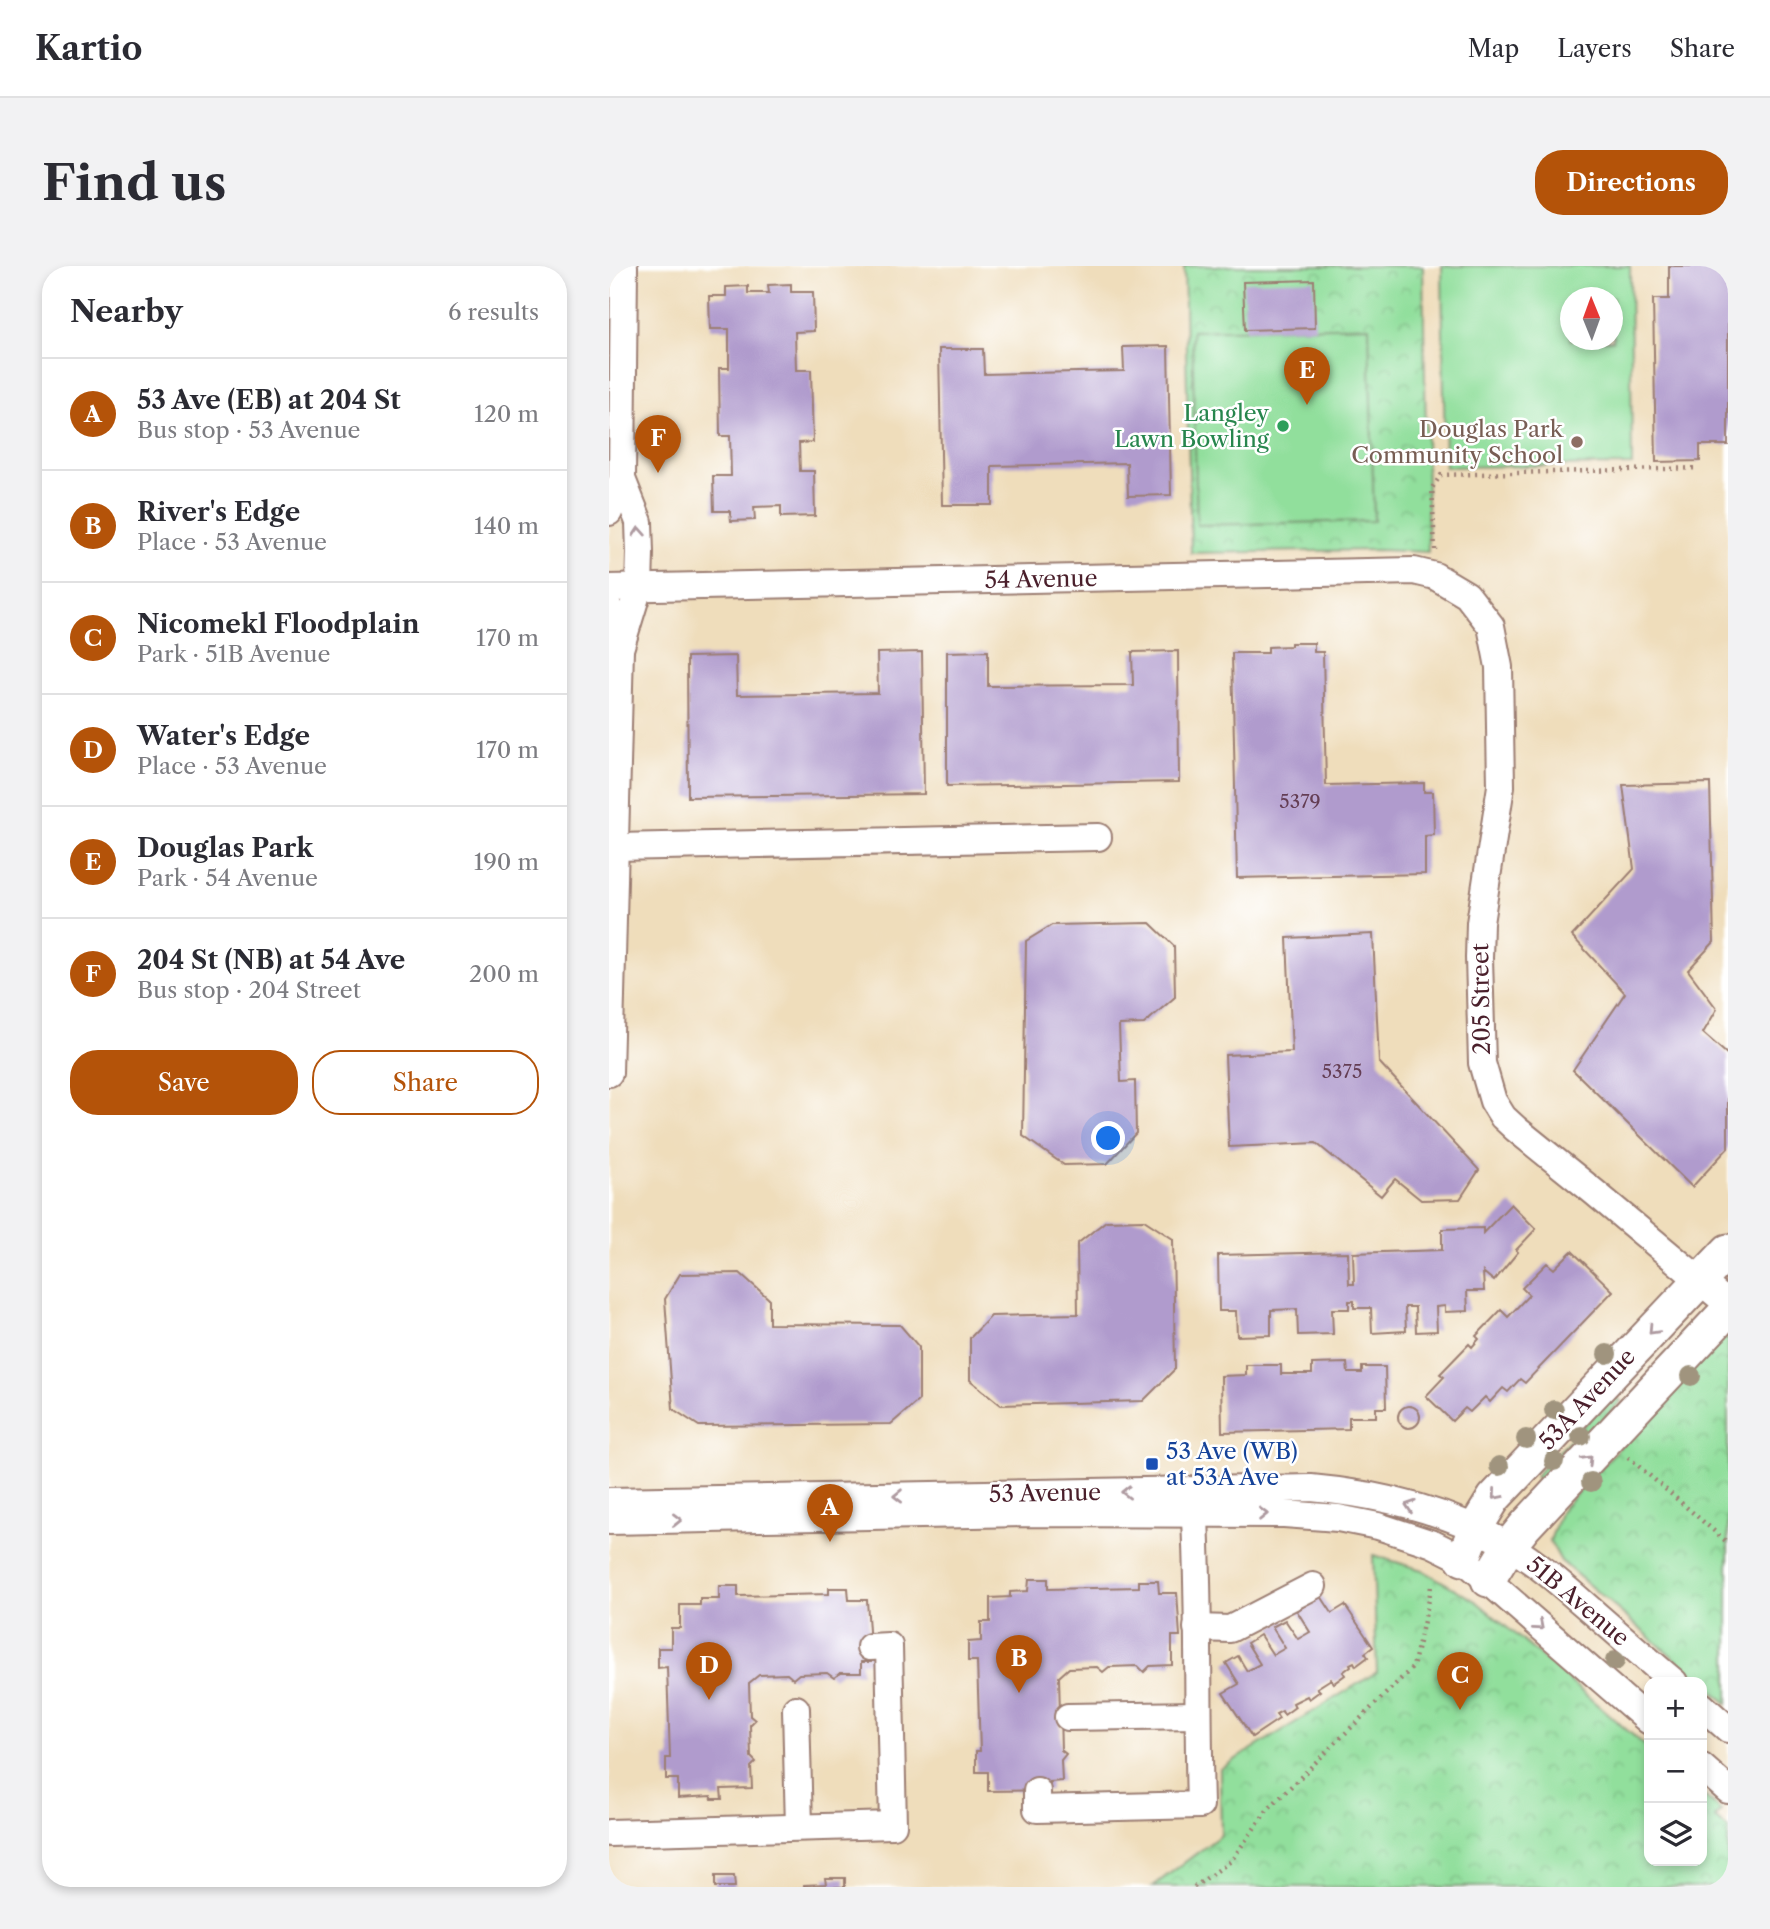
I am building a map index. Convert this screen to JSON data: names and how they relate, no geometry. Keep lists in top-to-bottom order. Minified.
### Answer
{"streets":{"main road":["53A Avenue"],"street":["54 Avenue","205 Street","53 Avenue","51B Avenue"]},"crossings":[["54 Avenue","205 Street"],["205 Street","53A Avenue"],["53A Avenue","53 Avenue"],["53A Avenue","51B Avenue"],["53 Avenue","51B Avenue"]],"places":{"other":["Langley Lawn Bowling","Douglas Park Community School"],"transit":["53 Ave (WB) at 53A Ave"]},"house_numbers":["5379","5375"],"north":"top","page":{"header":"Kartio","nav":["Map","Layers","Share"],"buttons":["Directions",["Save","Share"]],"title":"Find us","heading":["Nearby","6 results"],"pins":["E","F","A","B","D","C"],"list":[{"mark":"A","name":"53 Ave (EB) at 204 St","note":"Bus stop · 53 Avenue","value":"120 m"},{"mark":"B","name":"River's Edge","note":"Place · 53 Avenue","value":"140 m"},{"mark":"C","name":"Nicomekl Floodplain","note":"Park · 51B Avenue","value":"170 m"},{"mark":"D","name":"Water's Edge","note":"Place · 53 Avenue","value":"170 m"},{"mark":"E","name":"Douglas Park","note":"Park · 54 Avenue","value":"190 m"},{"mark":"F","name":"204 St (NB) at 54 Ave","note":"Bus stop · 204 Street","value":"200 m"}],"map_buttons":["+","−"]}}
